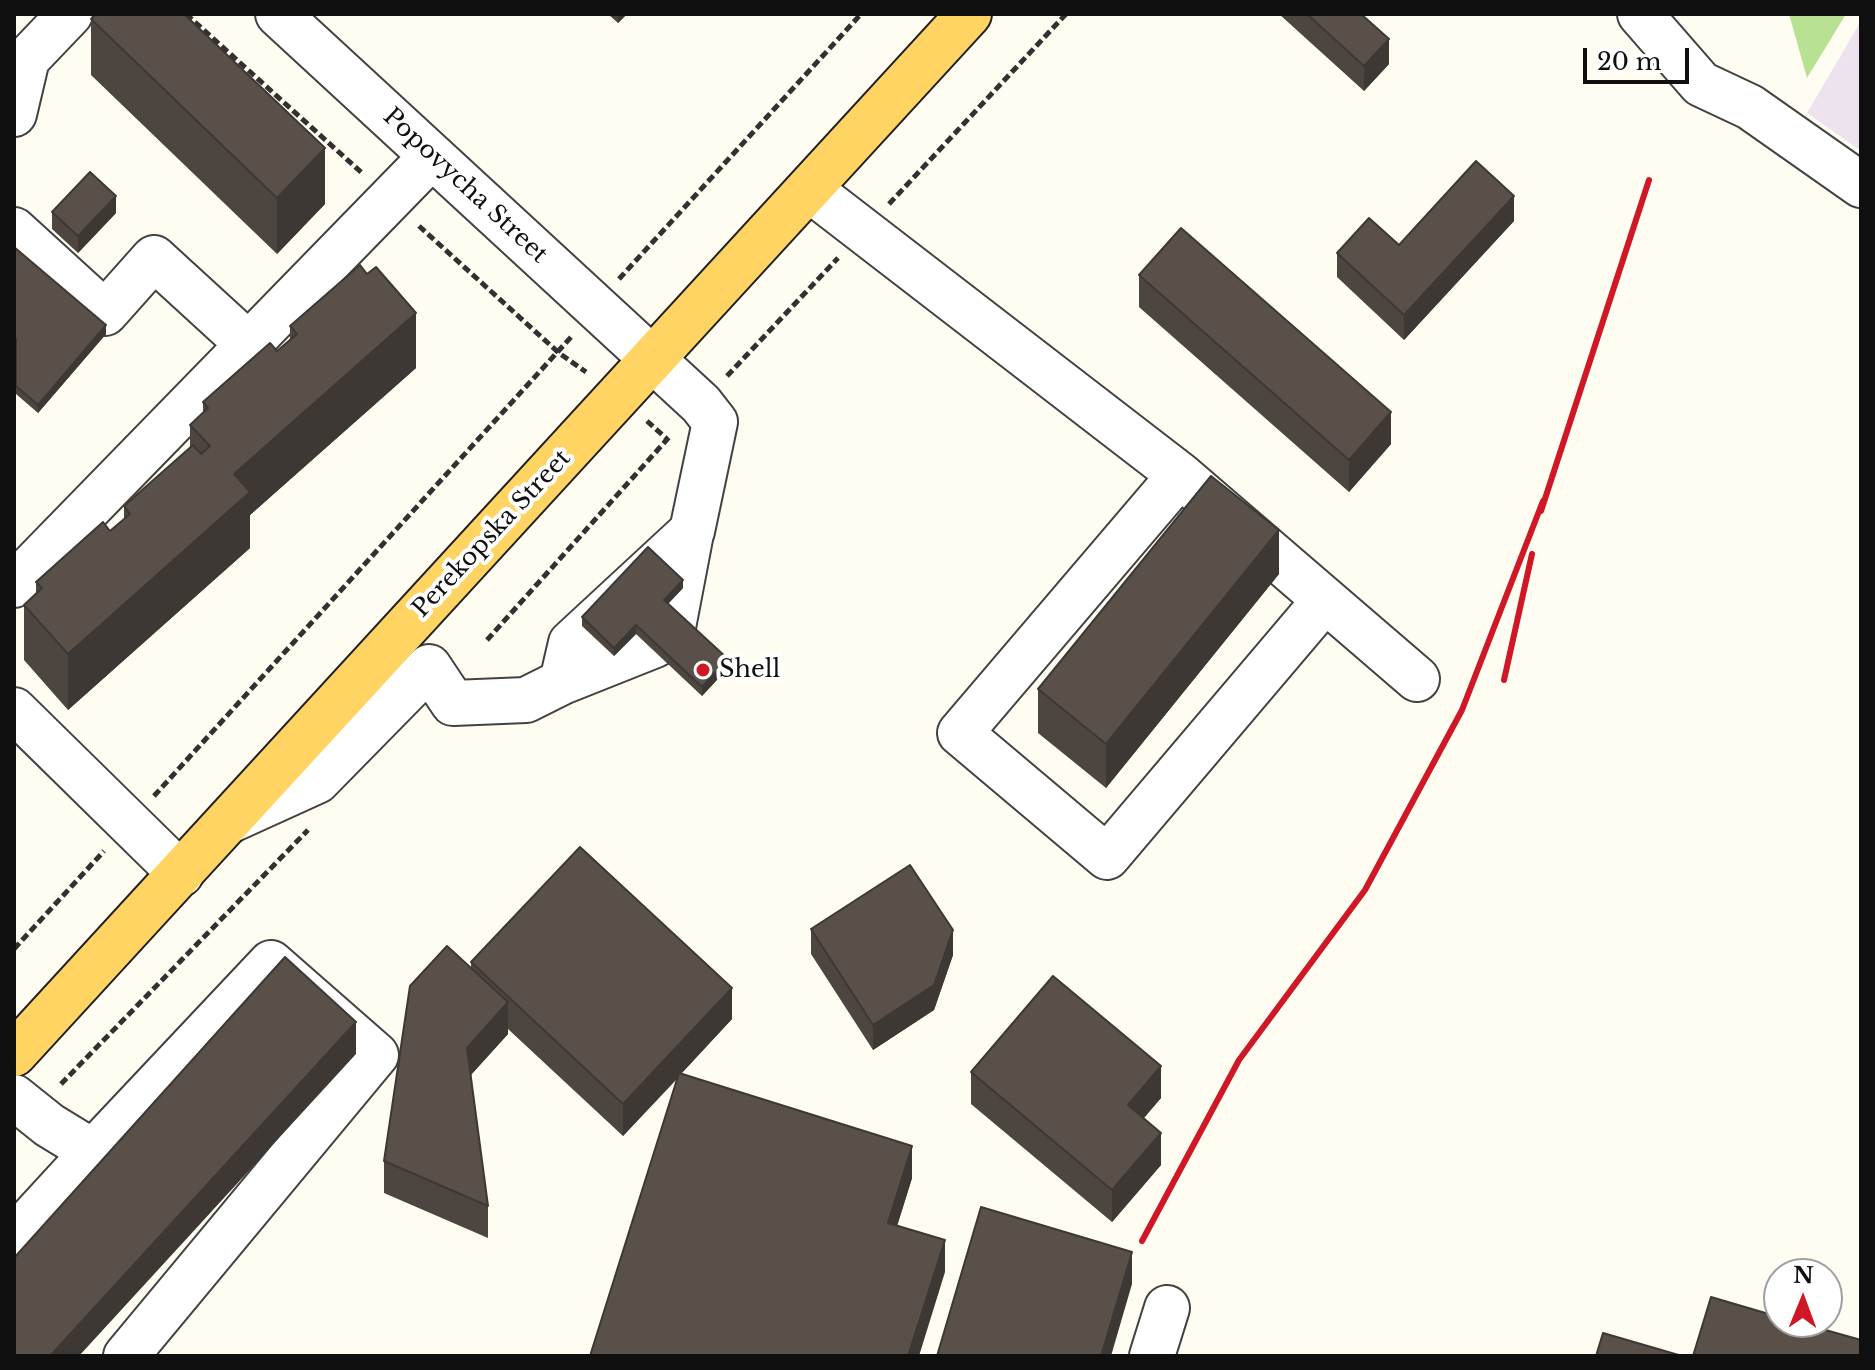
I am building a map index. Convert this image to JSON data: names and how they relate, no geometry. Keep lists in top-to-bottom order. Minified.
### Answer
{"streets":{"main road":["Perekopska Street"],"street":["Popovycha Street"]},"crossings":[["Popovycha Street","Perekopska Street"]],"places":["Shell"],"scale_bar":"20 m","north":"top"}
